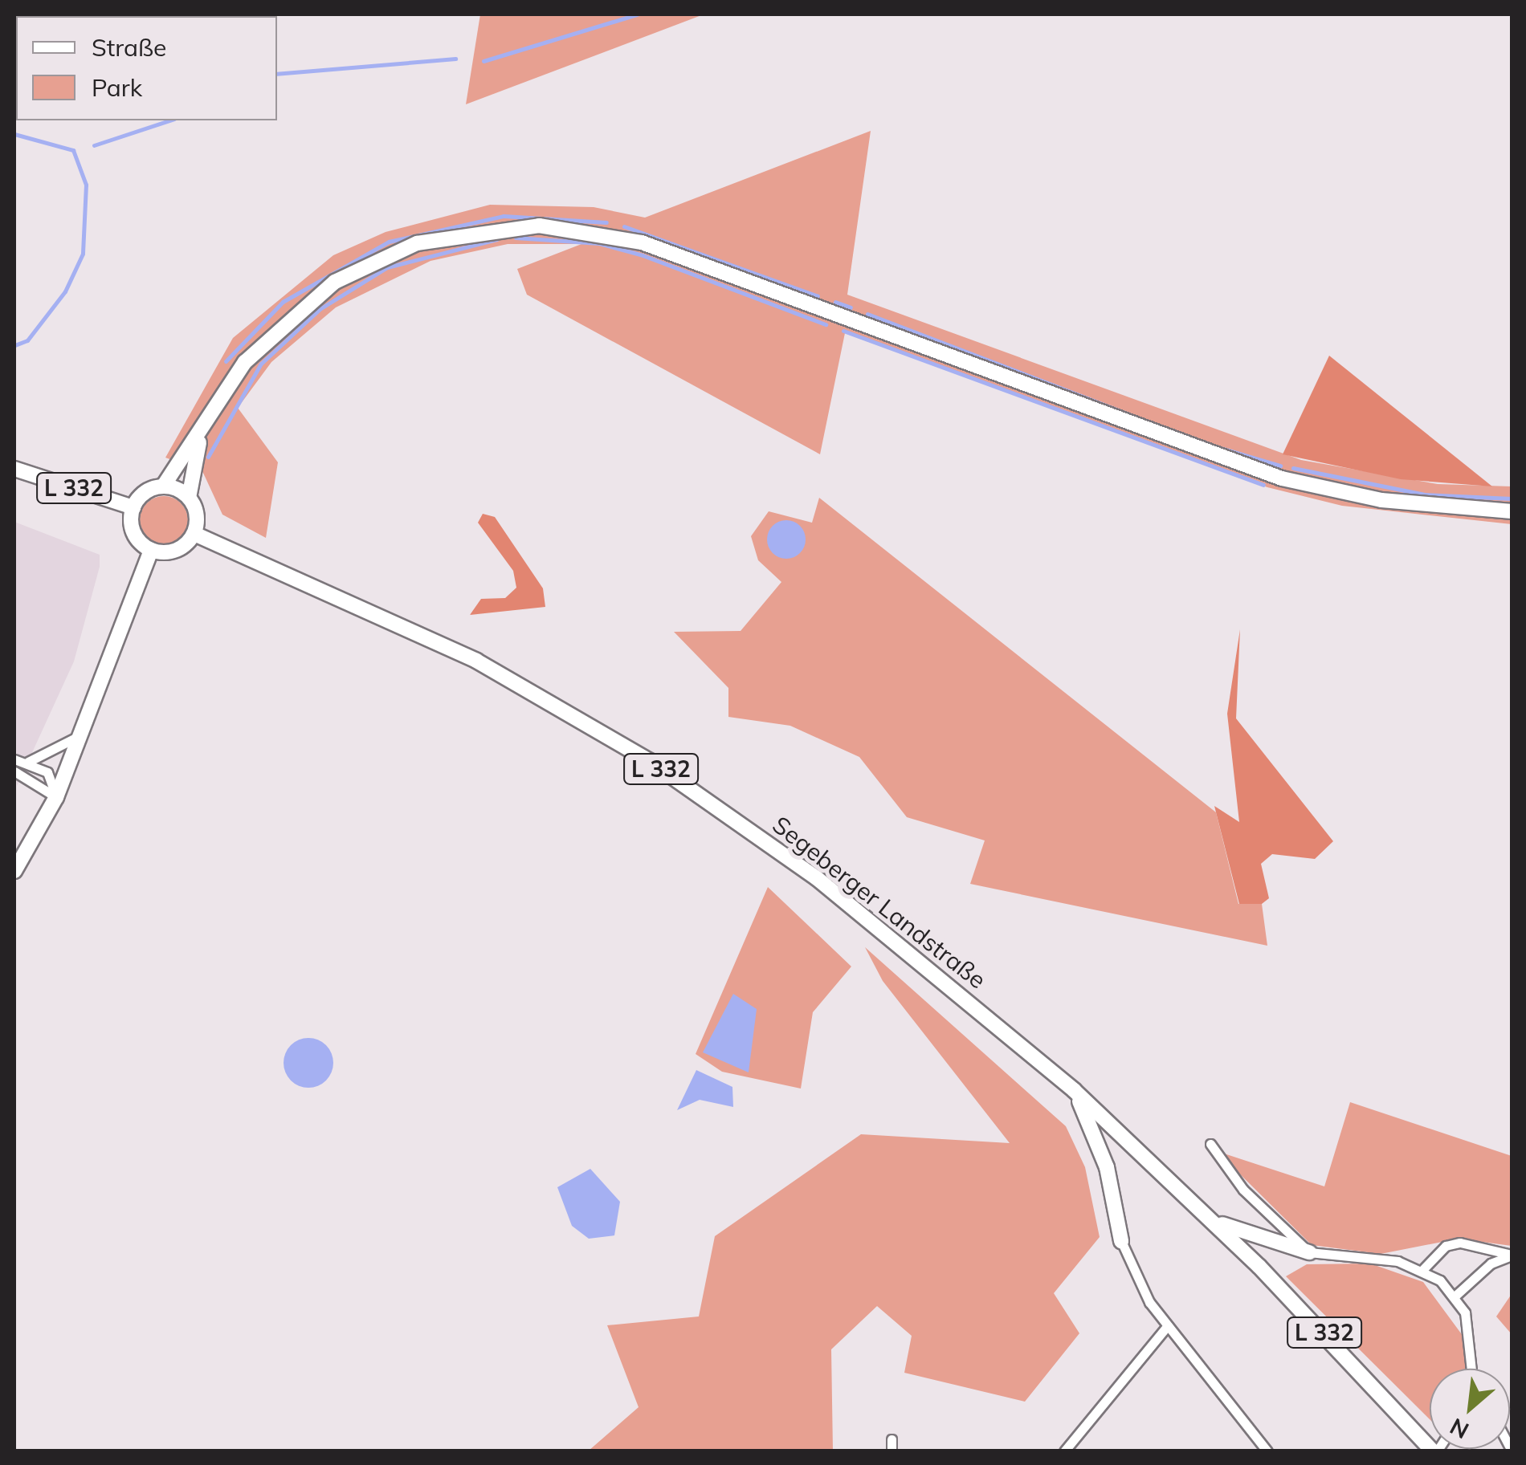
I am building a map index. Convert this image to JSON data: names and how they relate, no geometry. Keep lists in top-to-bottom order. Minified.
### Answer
{"streets":{"main road":["L 332","Segeberger Landstraße"]},"crossings":[["L 332","Segeberger Landstraße"]],"legend":["Straße","Park"],"north":"bottom left"}
